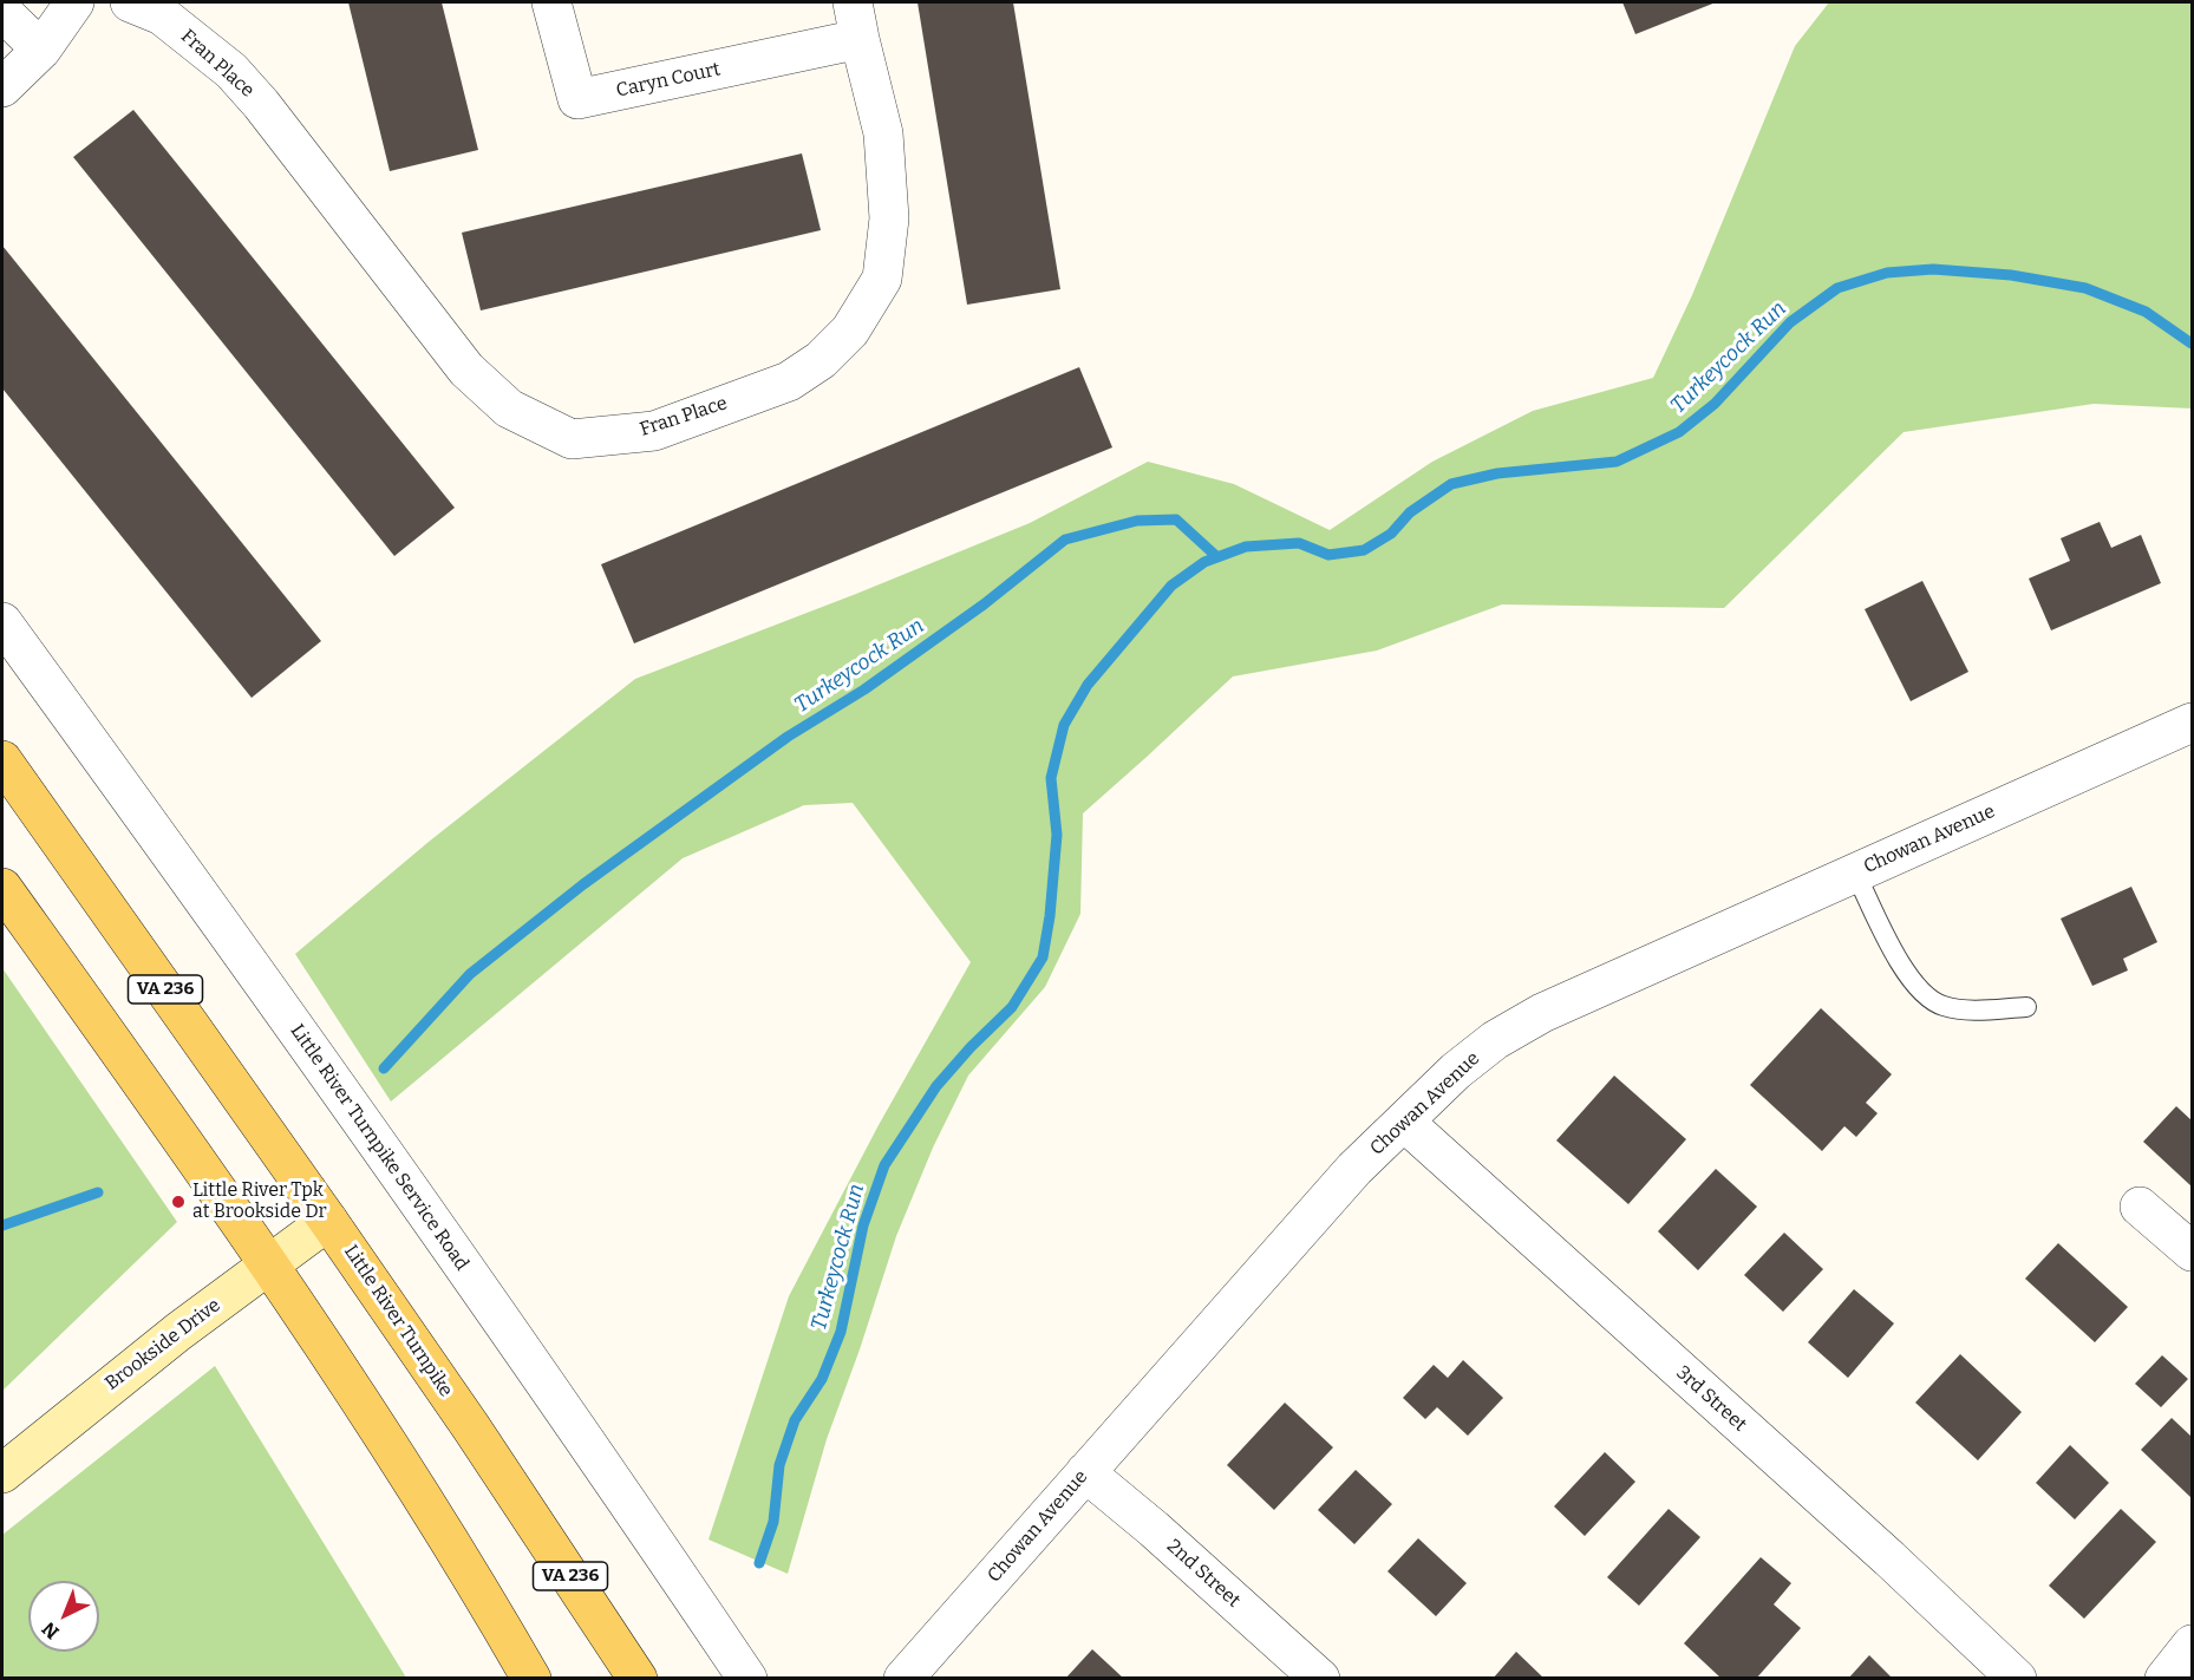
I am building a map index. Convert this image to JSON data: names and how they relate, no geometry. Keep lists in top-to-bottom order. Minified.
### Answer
{"streets":{"main road":["VA 236","Little River Turnpike"],"street":["Fran Place","Caryn Court","Chowan Avenue","Little River Turnpike Service Road","Brookside Drive","3rd Street","2nd Street"]},"crossings":[["Fran Place","Caryn Court"],["Chowan Avenue","3rd Street"],["Chowan Avenue","2nd Street"],["Little River Turnpike","Brookside Drive"]],"water":["Turkeycock Run"],"places":["Little River Tpk at Brookside Dr"],"north":"bottom left"}
